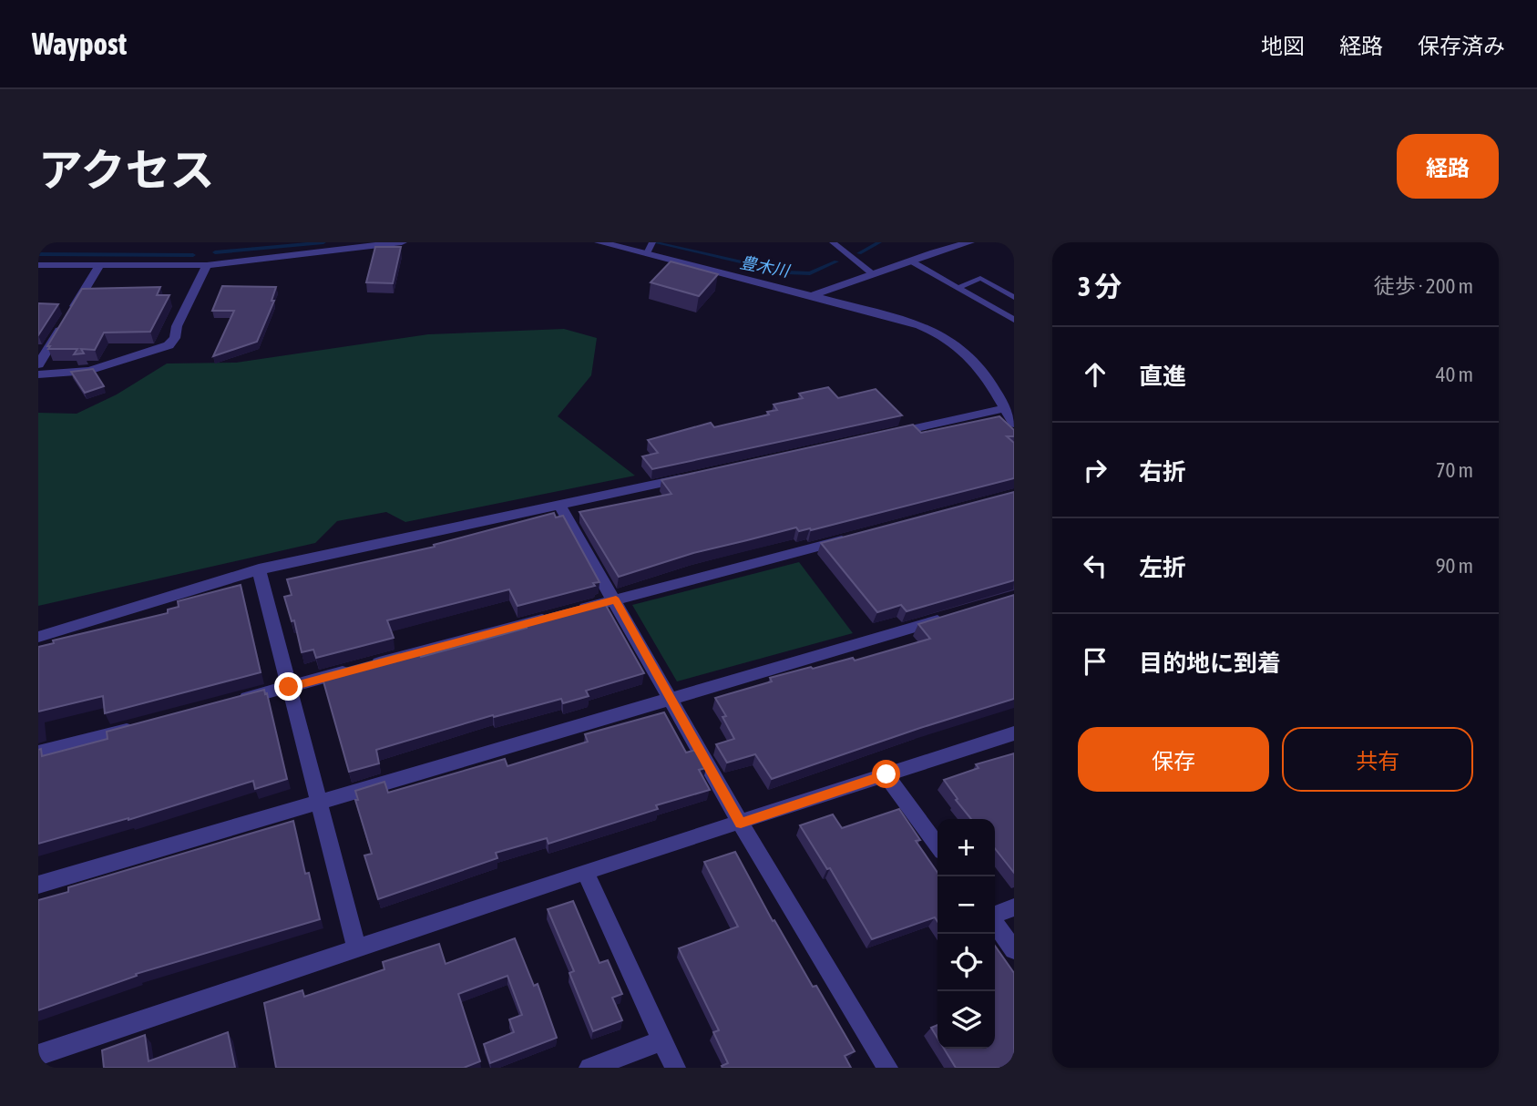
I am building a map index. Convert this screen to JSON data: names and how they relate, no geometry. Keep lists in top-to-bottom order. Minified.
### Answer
{"water":["豊木川"],"page":{"header":"Waypost","nav":["地図","経路","保存済み"],"title":"アクセス","buttons":["経路",["保存","共有"]],"heading":["3 分","徒歩 · 200 m"],"list":[["直進","40 m"],["右折","70 m"],["左折","90 m"],"目的地に到着"],"map_buttons":["+","−"]}}
